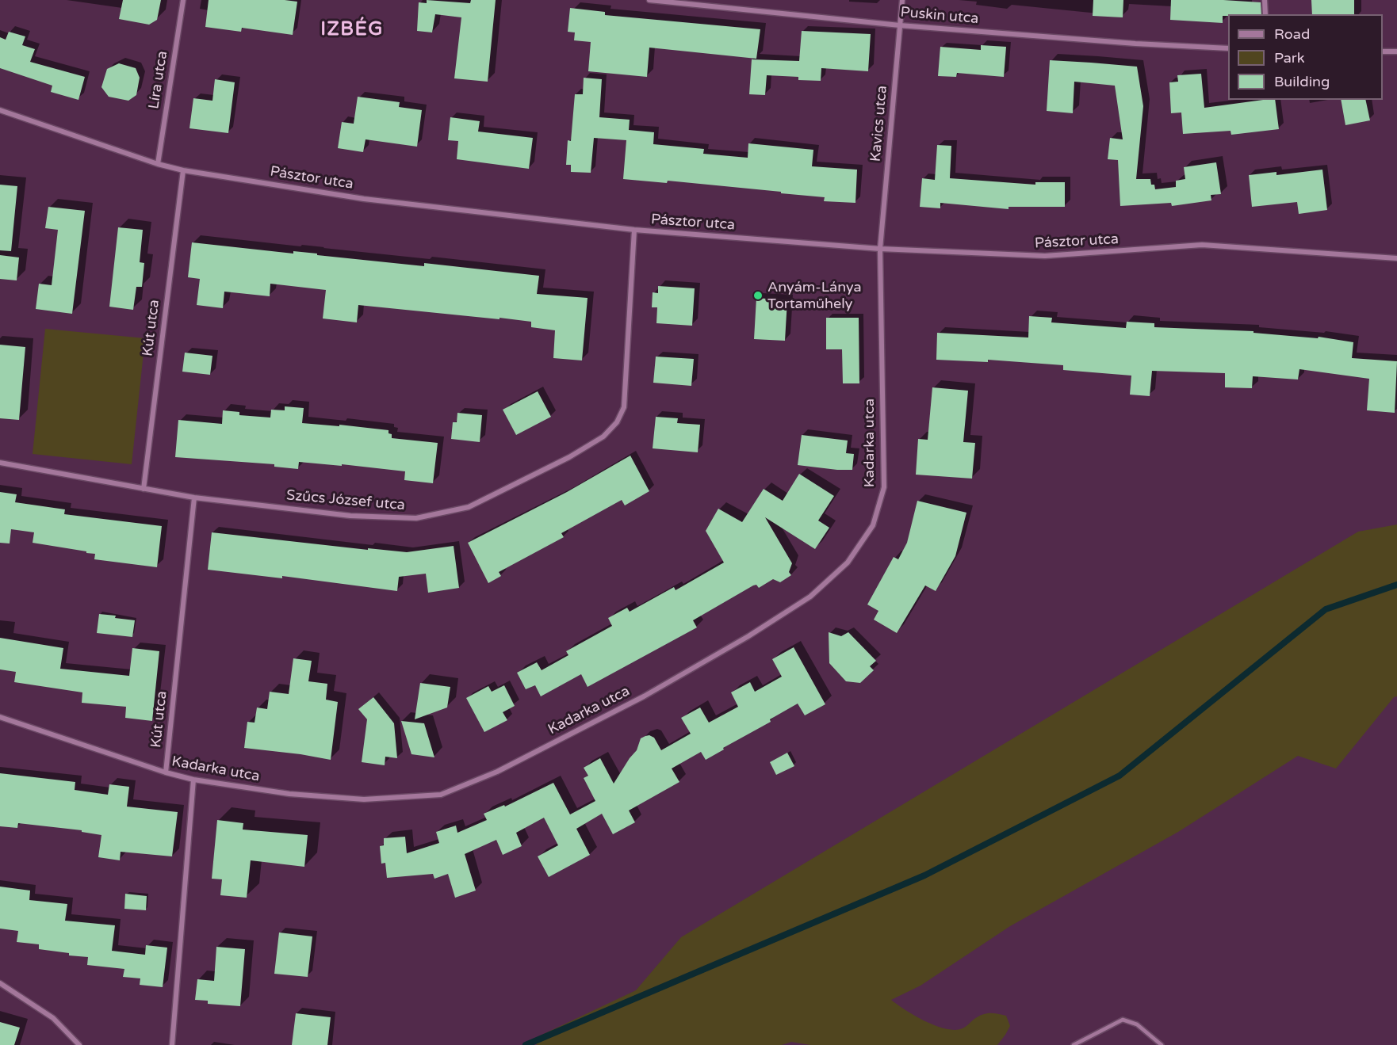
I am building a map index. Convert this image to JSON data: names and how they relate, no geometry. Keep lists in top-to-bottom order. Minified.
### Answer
{"streets":{"street":["Puskin utca","Líra utca","Kavics utca","Pásztor utca","Kút utca","Kadarka utca","Szűcs József utca"]},"crossings":[["Puskin utca","Kavics utca"],["Líra utca","Pásztor utca"],["Kavics utca","Pásztor utca"],["Kavics utca","Kadarka utca"],["Pásztor utca","Kút utca"],["Pásztor utca","Kadarka utca"],["Pásztor utca","Szűcs József utca"],["Kút utca","Kadarka utca"],["Kút utca","Szűcs József utca"]],"districts":["IZBÉG"],"places":["Anyám-Lánya Tortaműhely"],"legend":["Road","Park","Building"]}
